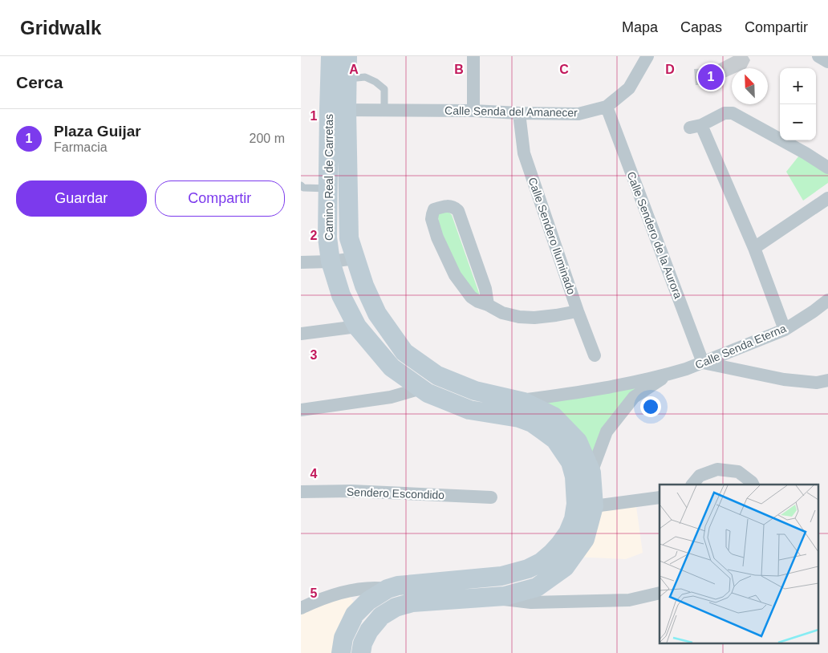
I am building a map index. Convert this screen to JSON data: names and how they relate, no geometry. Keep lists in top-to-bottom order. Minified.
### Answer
{"streets":{"street":["Calle Senda del Amanecer","Camino Real de Carretas","Calle Sendero de la Aurora","Calle Sendero Iluminado","Calle Senda Eterna","Sendero Escondido"]},"crossings":[["Calle Senda del Amanecer","Camino Real de Carretas"],["Calle Senda del Amanecer","Calle Sendero de la Aurora"],["Calle Senda del Amanecer","Calle Sendero Iluminado"],["Camino Real de Carretas","Calle Senda Eterna"],["Calle Sendero de la Aurora","Calle Senda Eterna"]],"north":"top left","page":{"header":"Gridwalk","nav":["Mapa","Capas","Compartir"],"heading":"Cerca","pins":"1","map_buttons":["+","−"],"list":[{"mark":"1","name":"Plaza Guijar","note":"Farmacia","value":"200 m"}],"buttons":["Guardar","Compartir"]},"grid":{"columns":["A","B","C","D"],"rows":["1","2","3","4","5"]}}
